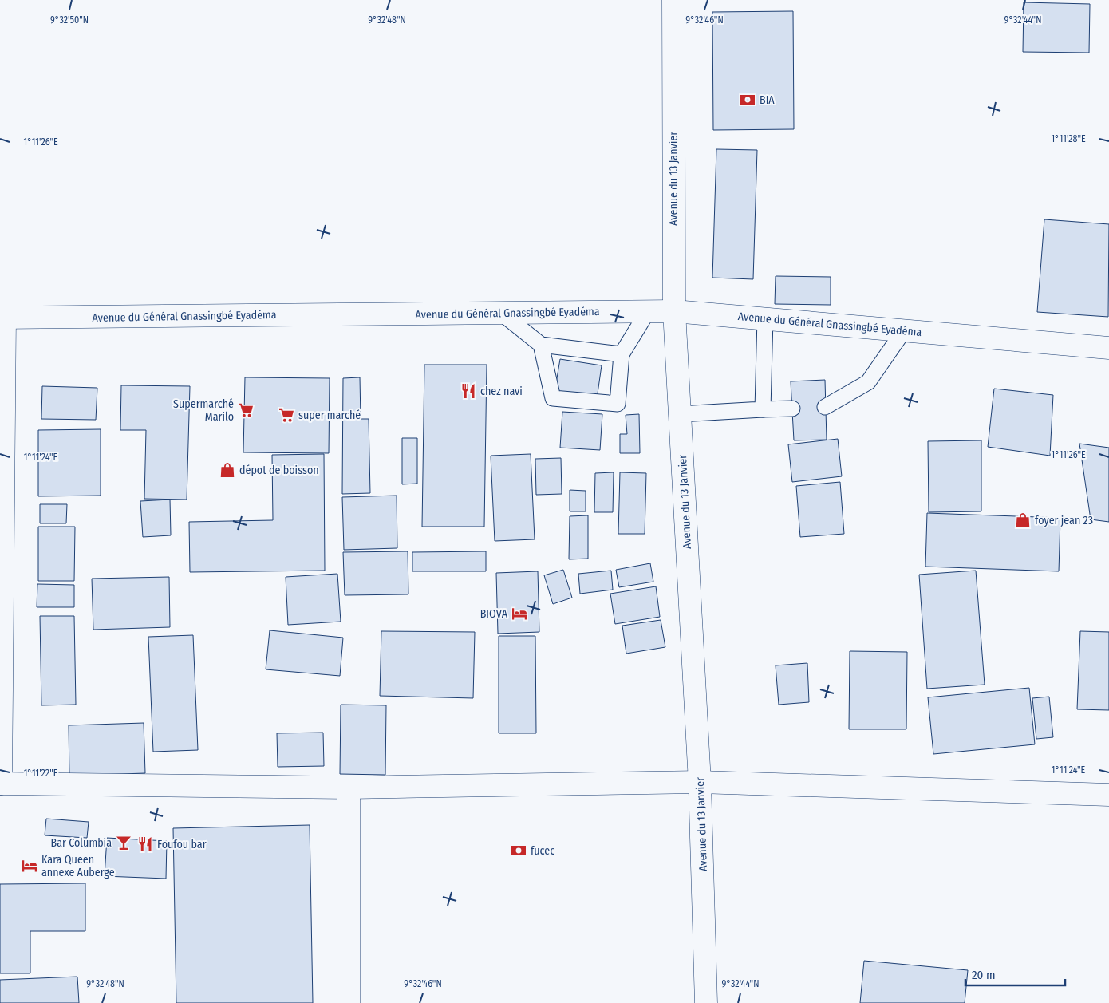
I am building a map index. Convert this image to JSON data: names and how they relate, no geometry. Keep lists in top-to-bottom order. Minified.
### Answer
{"streets":{"street":["Avenue du 13 Janvier","Avenue du Général Gnassingbé Eyadéma"]},"crossings":[["Avenue du 13 Janvier","Avenue du Général Gnassingbé Eyadéma"]],"places":{"bank":["BIA","fucec"],"restaurant":["chez navi","Foufou bar"],"supermarket":["Supermarché Marilo","super marché"],"shop":["dépot de boisson","foyer jean 23"],"hotel":["BIOVA","Kara Queen annexe Auberge"],"bar":["Bar Columbia"]},"scale_bar":"20 m","coordinates":["9°32'50\"N","9°32'48\"N","9°32'46\"N","9°32'44\"N","1°11'28\"E","1°11'26\"E","1°11'24\"E","1°11'22\"E"]}
